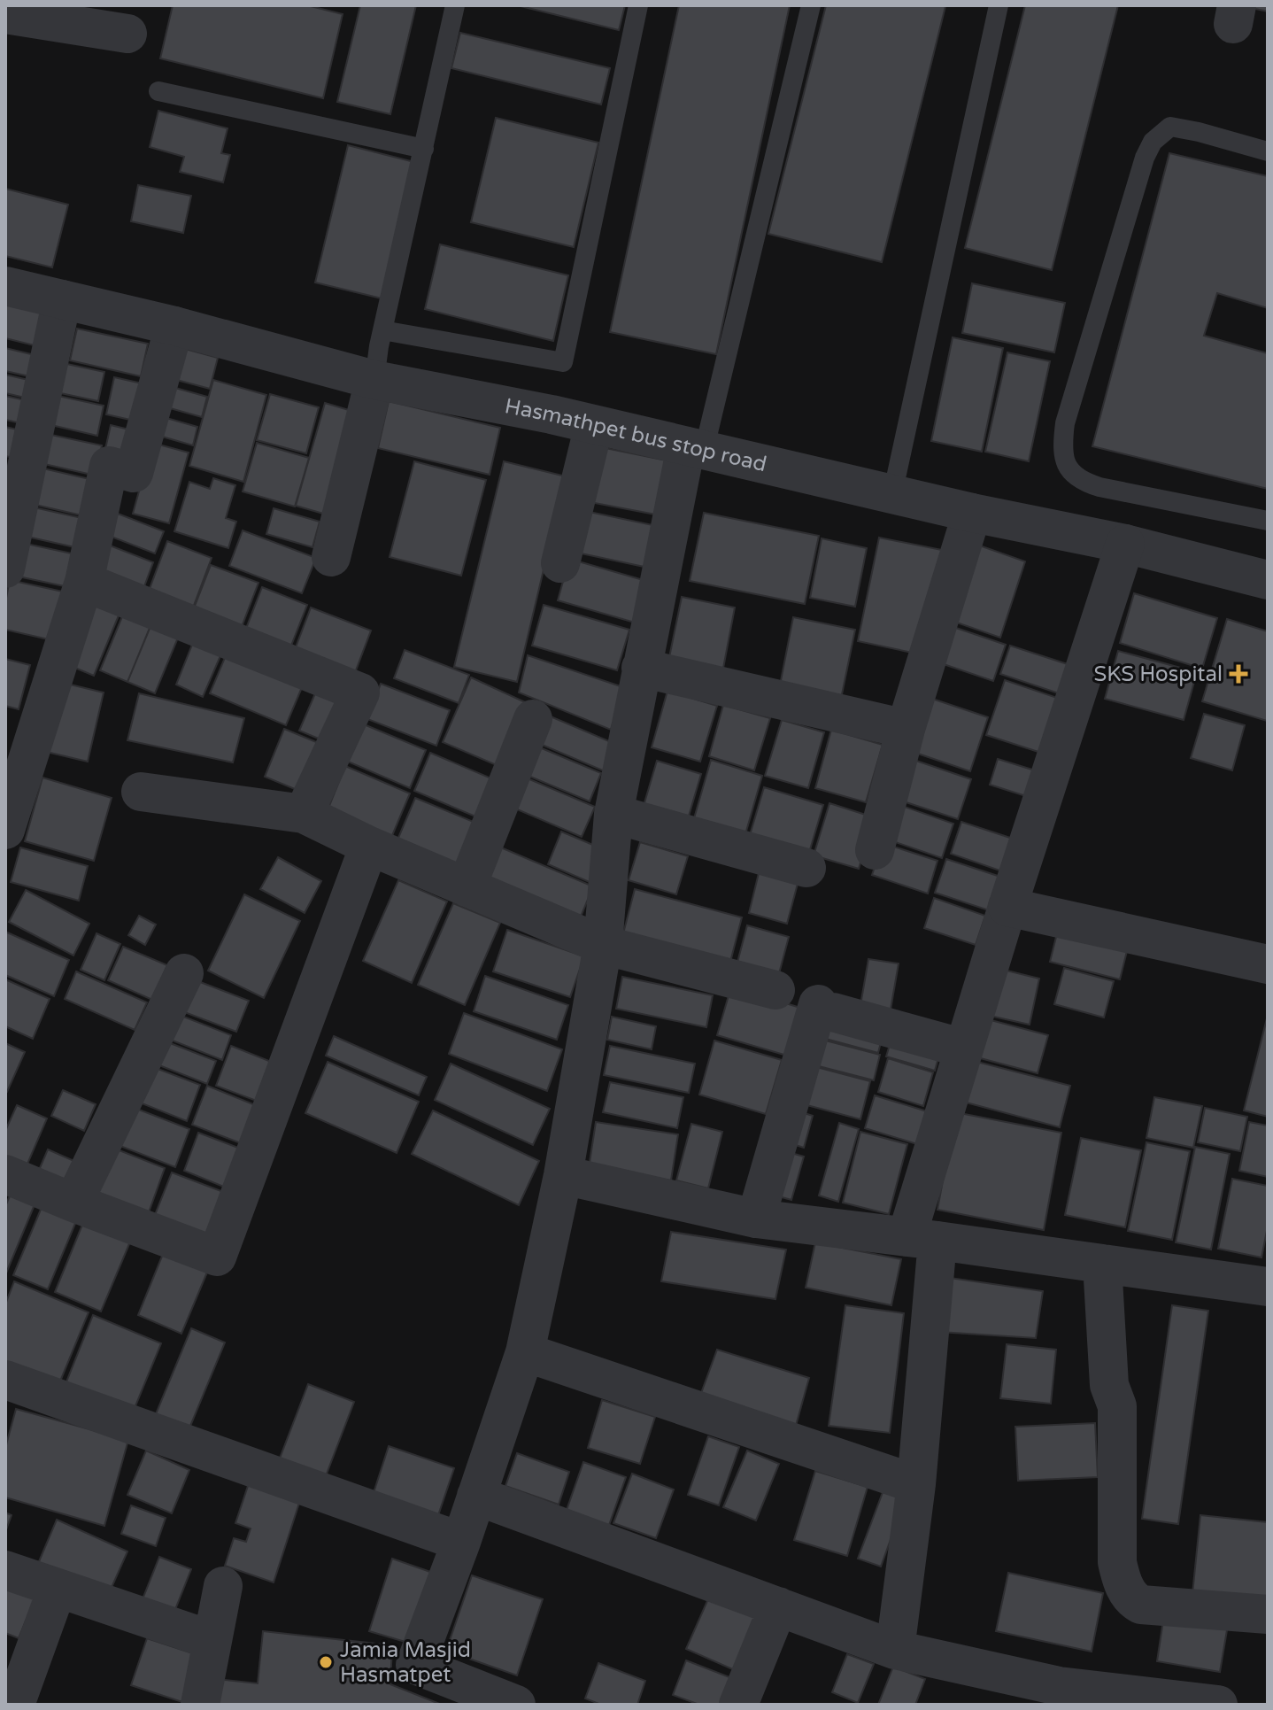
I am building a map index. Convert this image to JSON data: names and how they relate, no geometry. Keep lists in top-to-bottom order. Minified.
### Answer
{"streets":{"street":["Hasmathpet bus stop road"]},"places":{"health":["SKS Hospital"],"other":["Jamia Masjid Hasmatpet"]}}
